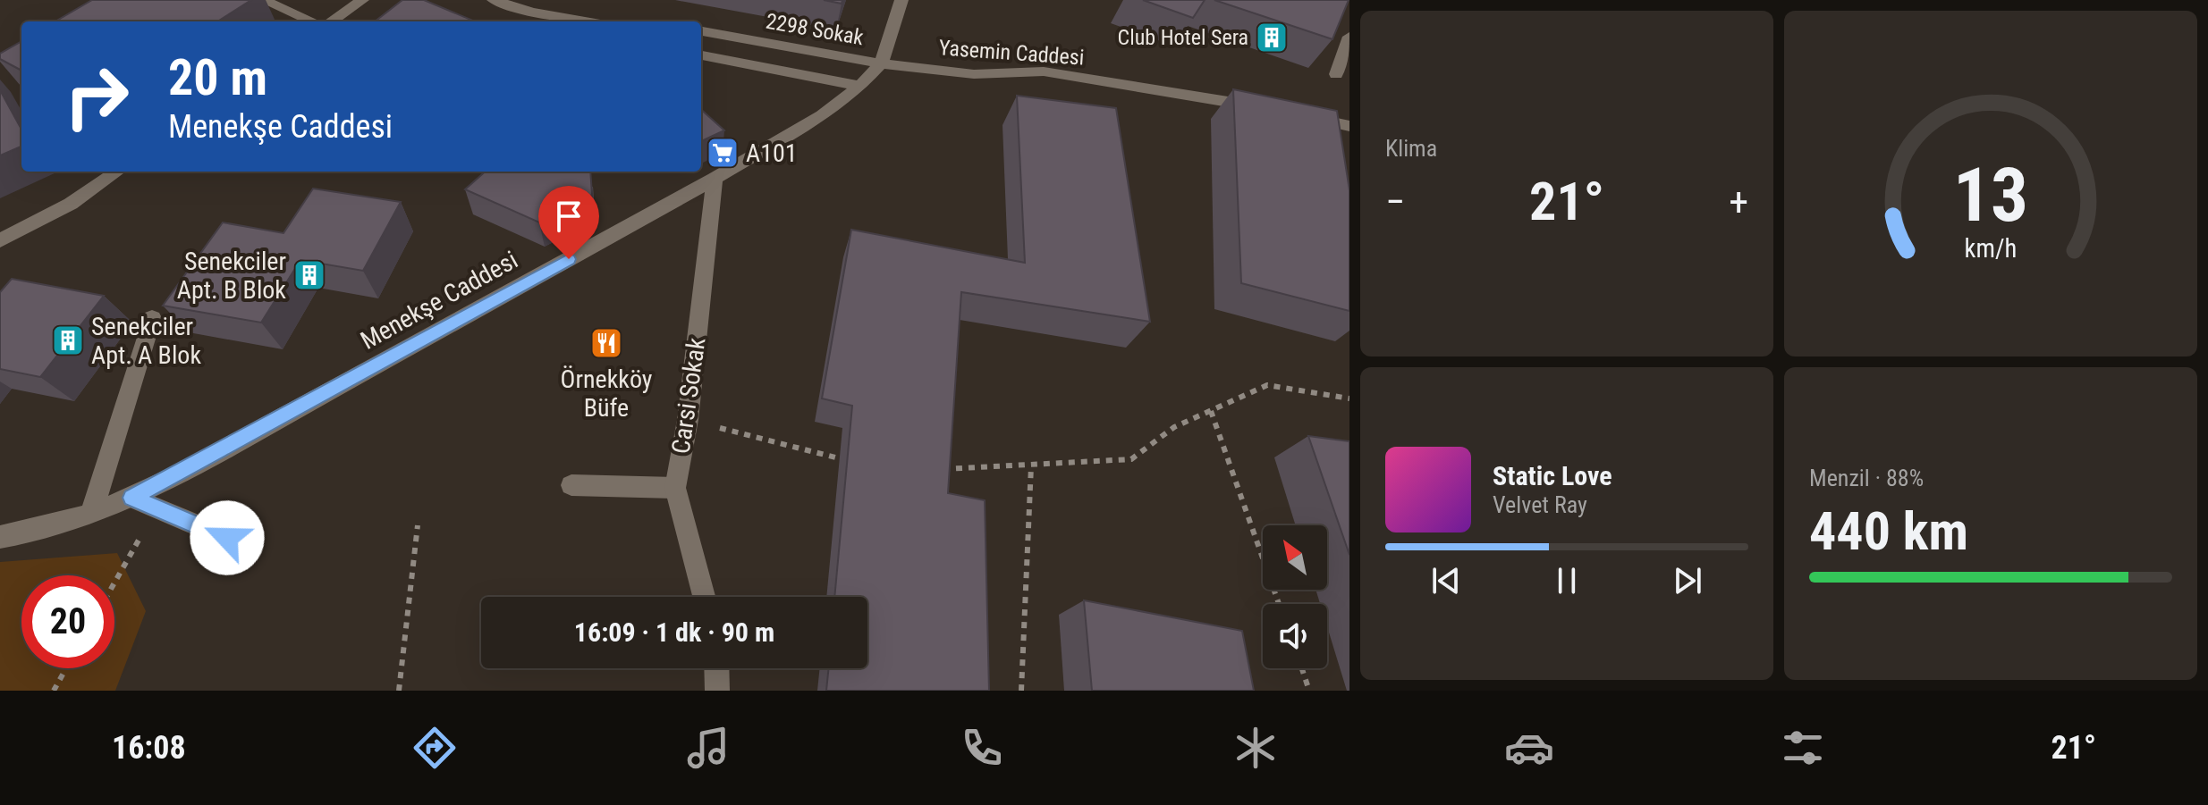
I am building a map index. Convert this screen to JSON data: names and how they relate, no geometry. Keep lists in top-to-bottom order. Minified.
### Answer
{"streets":{"street":["2298 Sokak","Yasemin Caddesi","Menekşe Caddesi","Carsi Sokak"]},"crossings":[["2298 Sokak","Yasemin Caddesi"],["2298 Sokak","Menekşe Caddesi"],["Yasemin Caddesi","Menekşe Caddesi"],["Menekşe Caddesi","Carsi Sokak"]],"places":{"building":["Club Hotel Sera","Senekciler Apt. B Blok","Senekciler Apt. A Blok"],"supermarket":["A101"],"restaurant":["Örnekköy Büfe"]},"north":"top left","page":{"tile":["Klima",["Menzil · 88%","440 km"]],"turn":["20 m","Menekşe Caddesi"],"heat":["−","21°","+"],"song":["Static Love","Velvet Ray"],"limit":"20","trip":"16:09 · 1 dk · 90 m","tabs":["16:08","21°"],"gauge":["13","km/h"]}}
